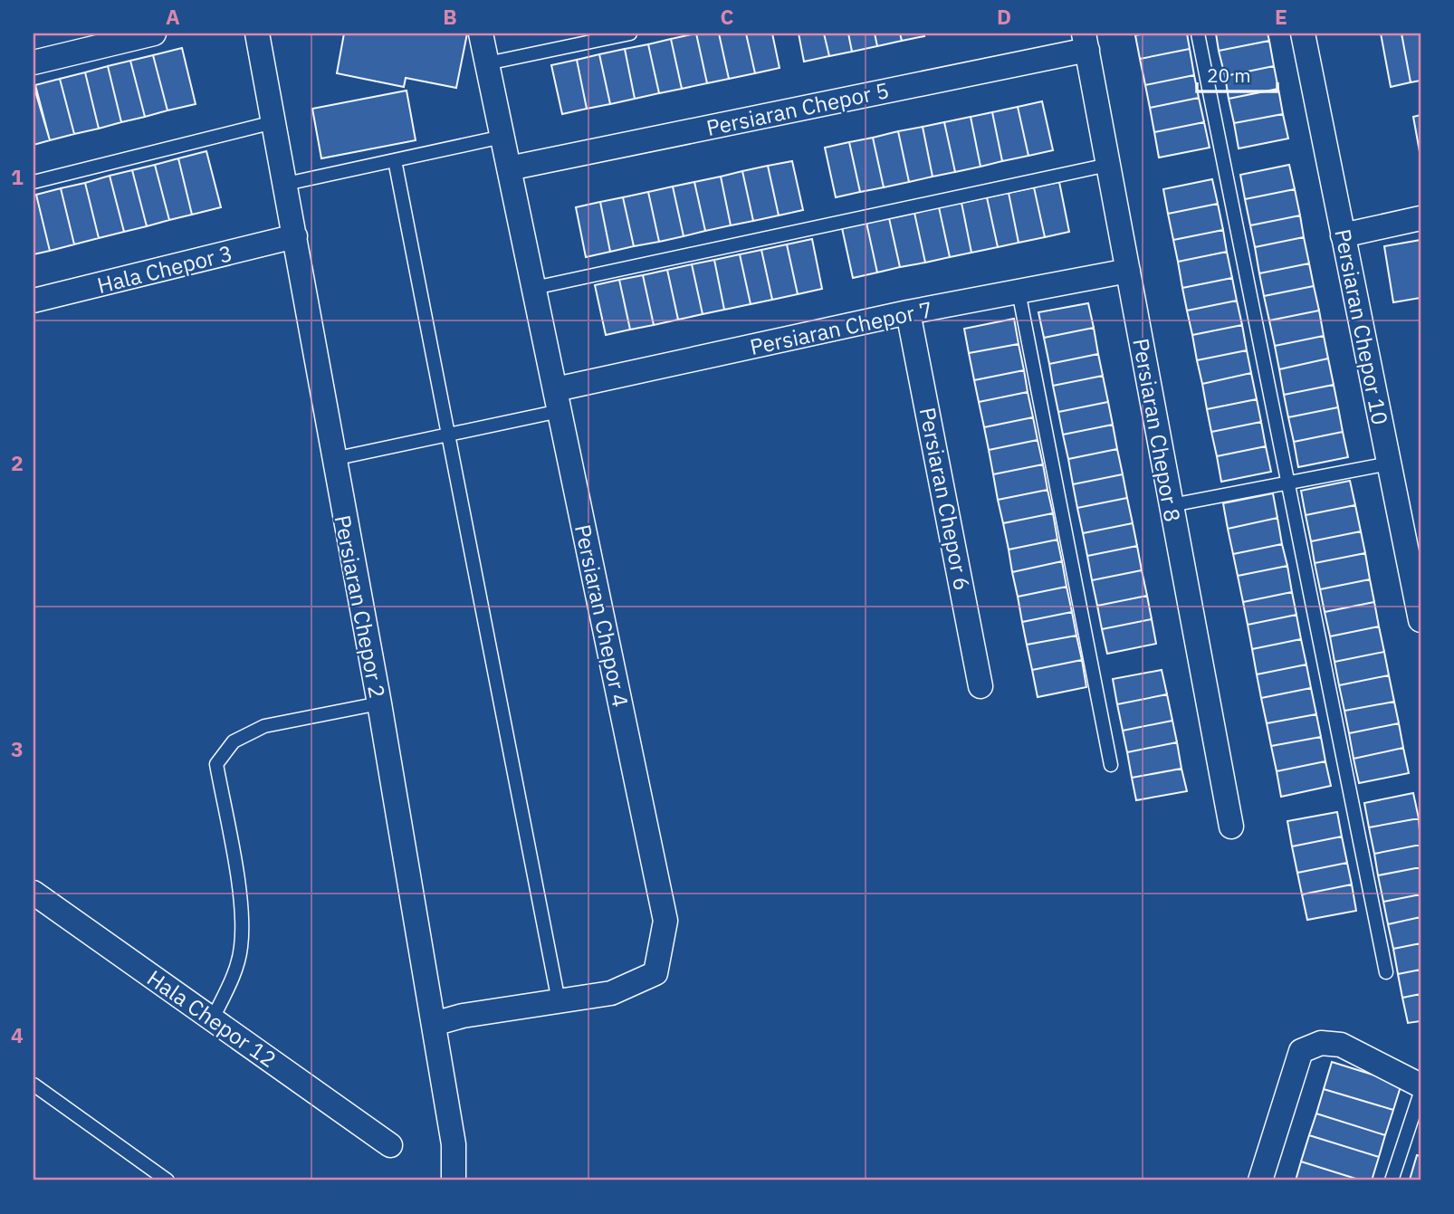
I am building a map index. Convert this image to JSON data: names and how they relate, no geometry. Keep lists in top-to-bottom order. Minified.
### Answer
{"streets":{"street":["Persiaran Chepor 5","Hala Chepor 3","Persiaran Chepor 10","Persiaran Chepor 7","Persiaran Chepor 8","Persiaran Chepor 6","Persiaran Chepor 2","Persiaran Chepor 4","Hala Chepor 12"]},"crossings":[["Persiaran Chepor 5","Persiaran Chepor 8"],["Persiaran Chepor 5","Persiaran Chepor 4"],["Hala Chepor 3","Persiaran Chepor 2"],["Persiaran Chepor 7","Persiaran Chepor 8"],["Persiaran Chepor 7","Persiaran Chepor 6"],["Persiaran Chepor 7","Persiaran Chepor 4"],["Persiaran Chepor 2","Persiaran Chepor 4"]],"scale_bar":"20 m","grid":{"columns":["A","B","C","D","E"],"rows":["1","2","3","4"]}}
